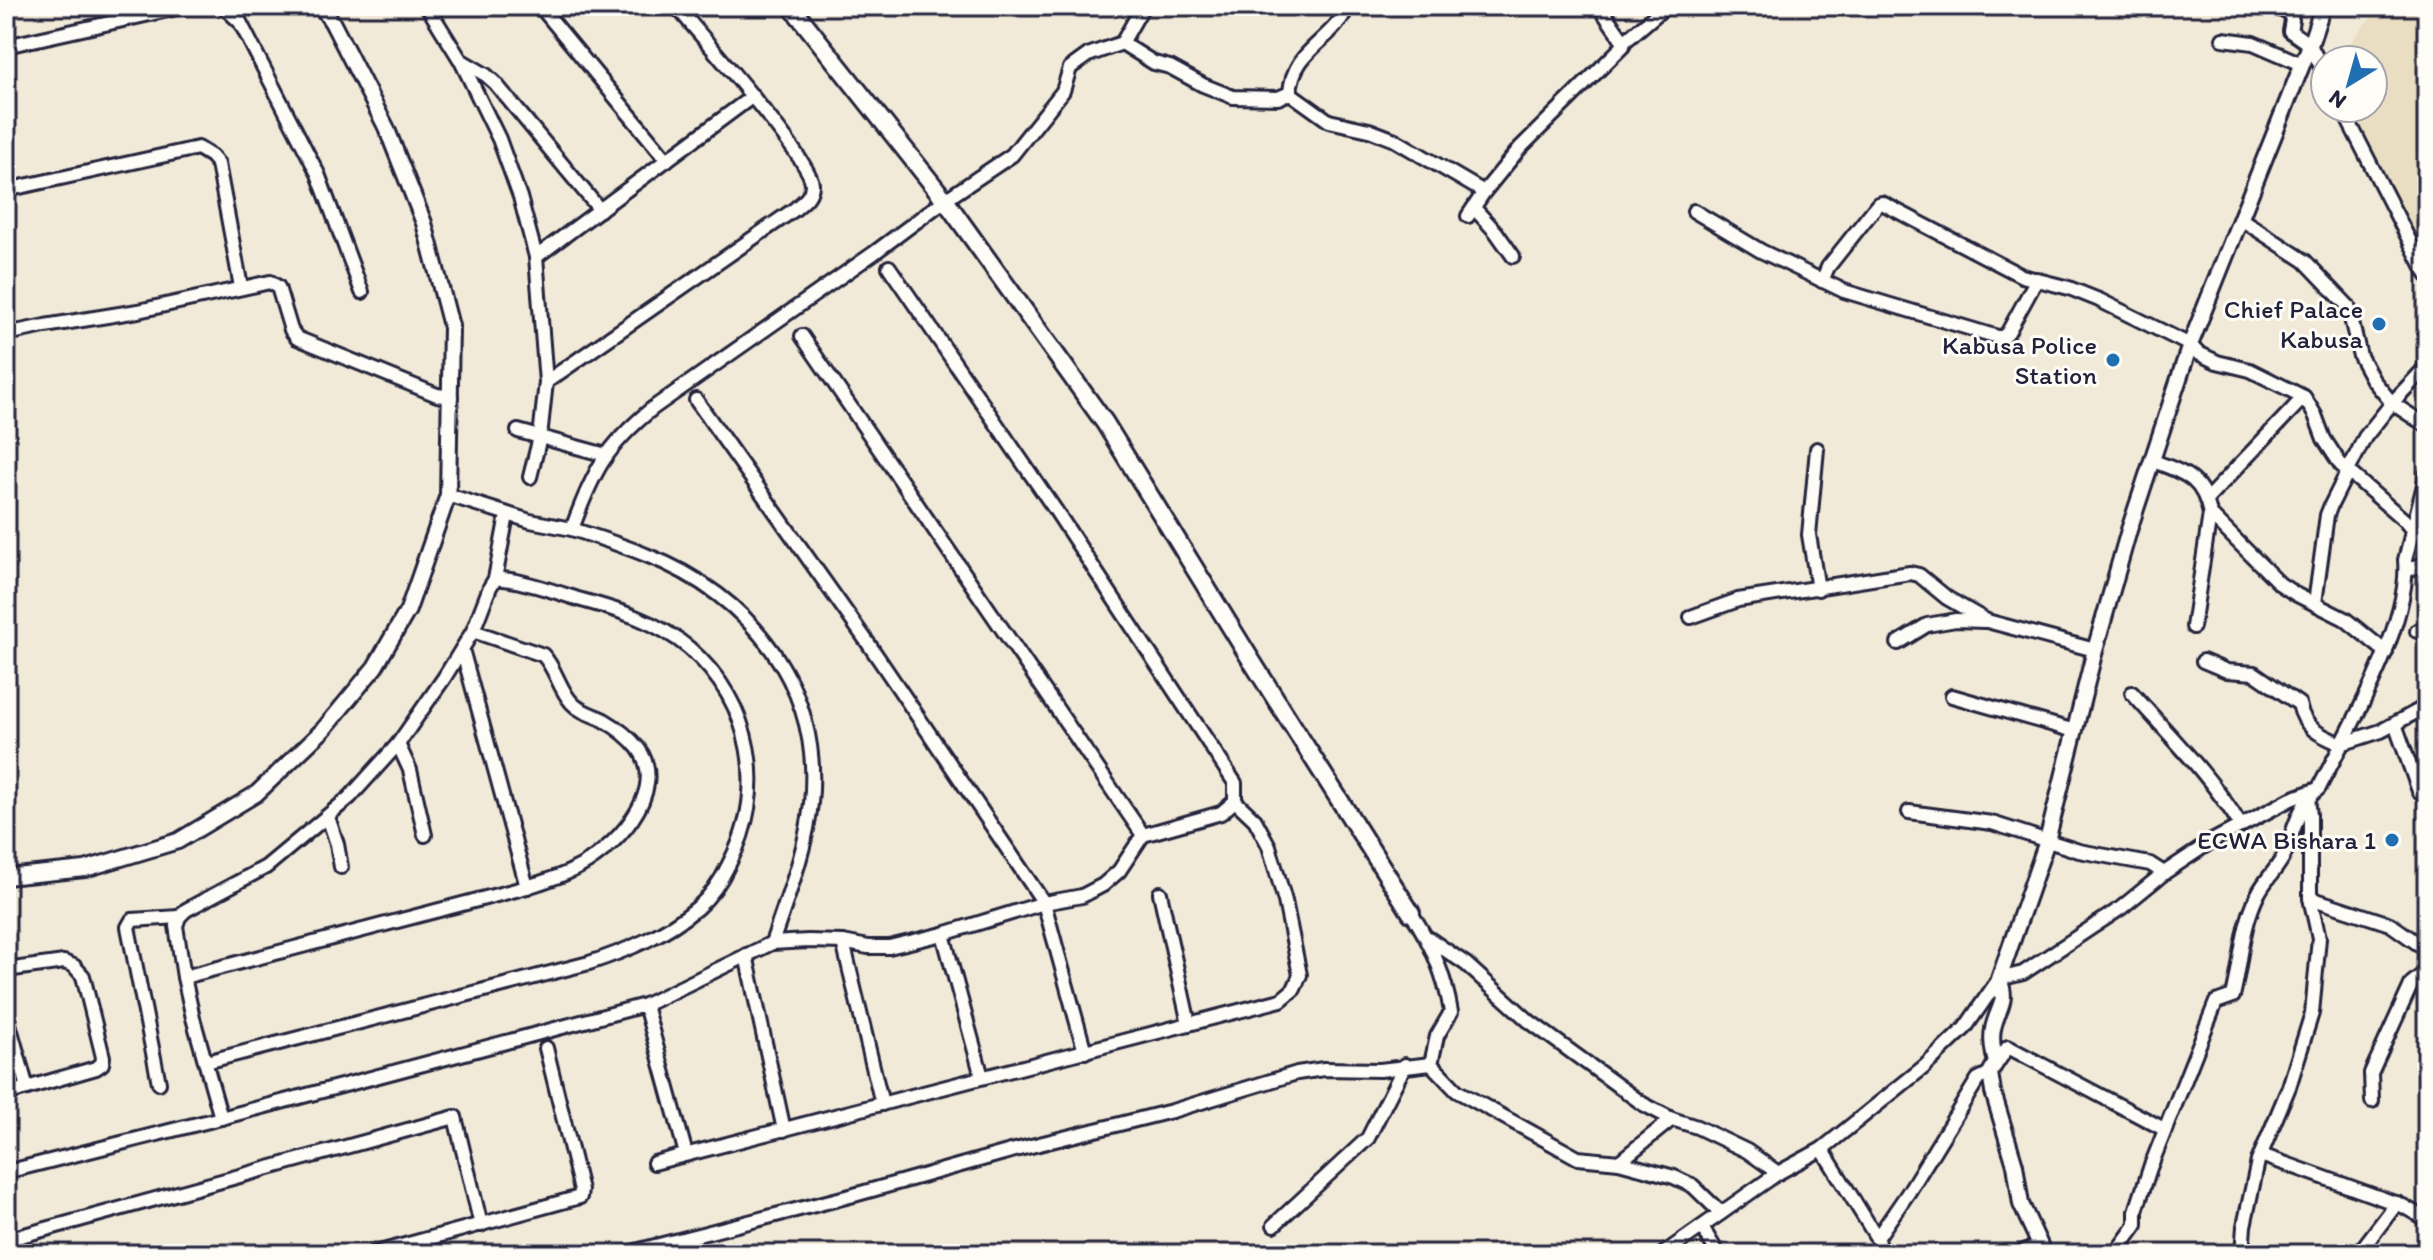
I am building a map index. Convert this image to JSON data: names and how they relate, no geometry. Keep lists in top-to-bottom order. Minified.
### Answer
{"places":["Chief Palace Kabusa","Kabusa Police Station","ECWA Bishara 1"],"north":"bottom left"}
